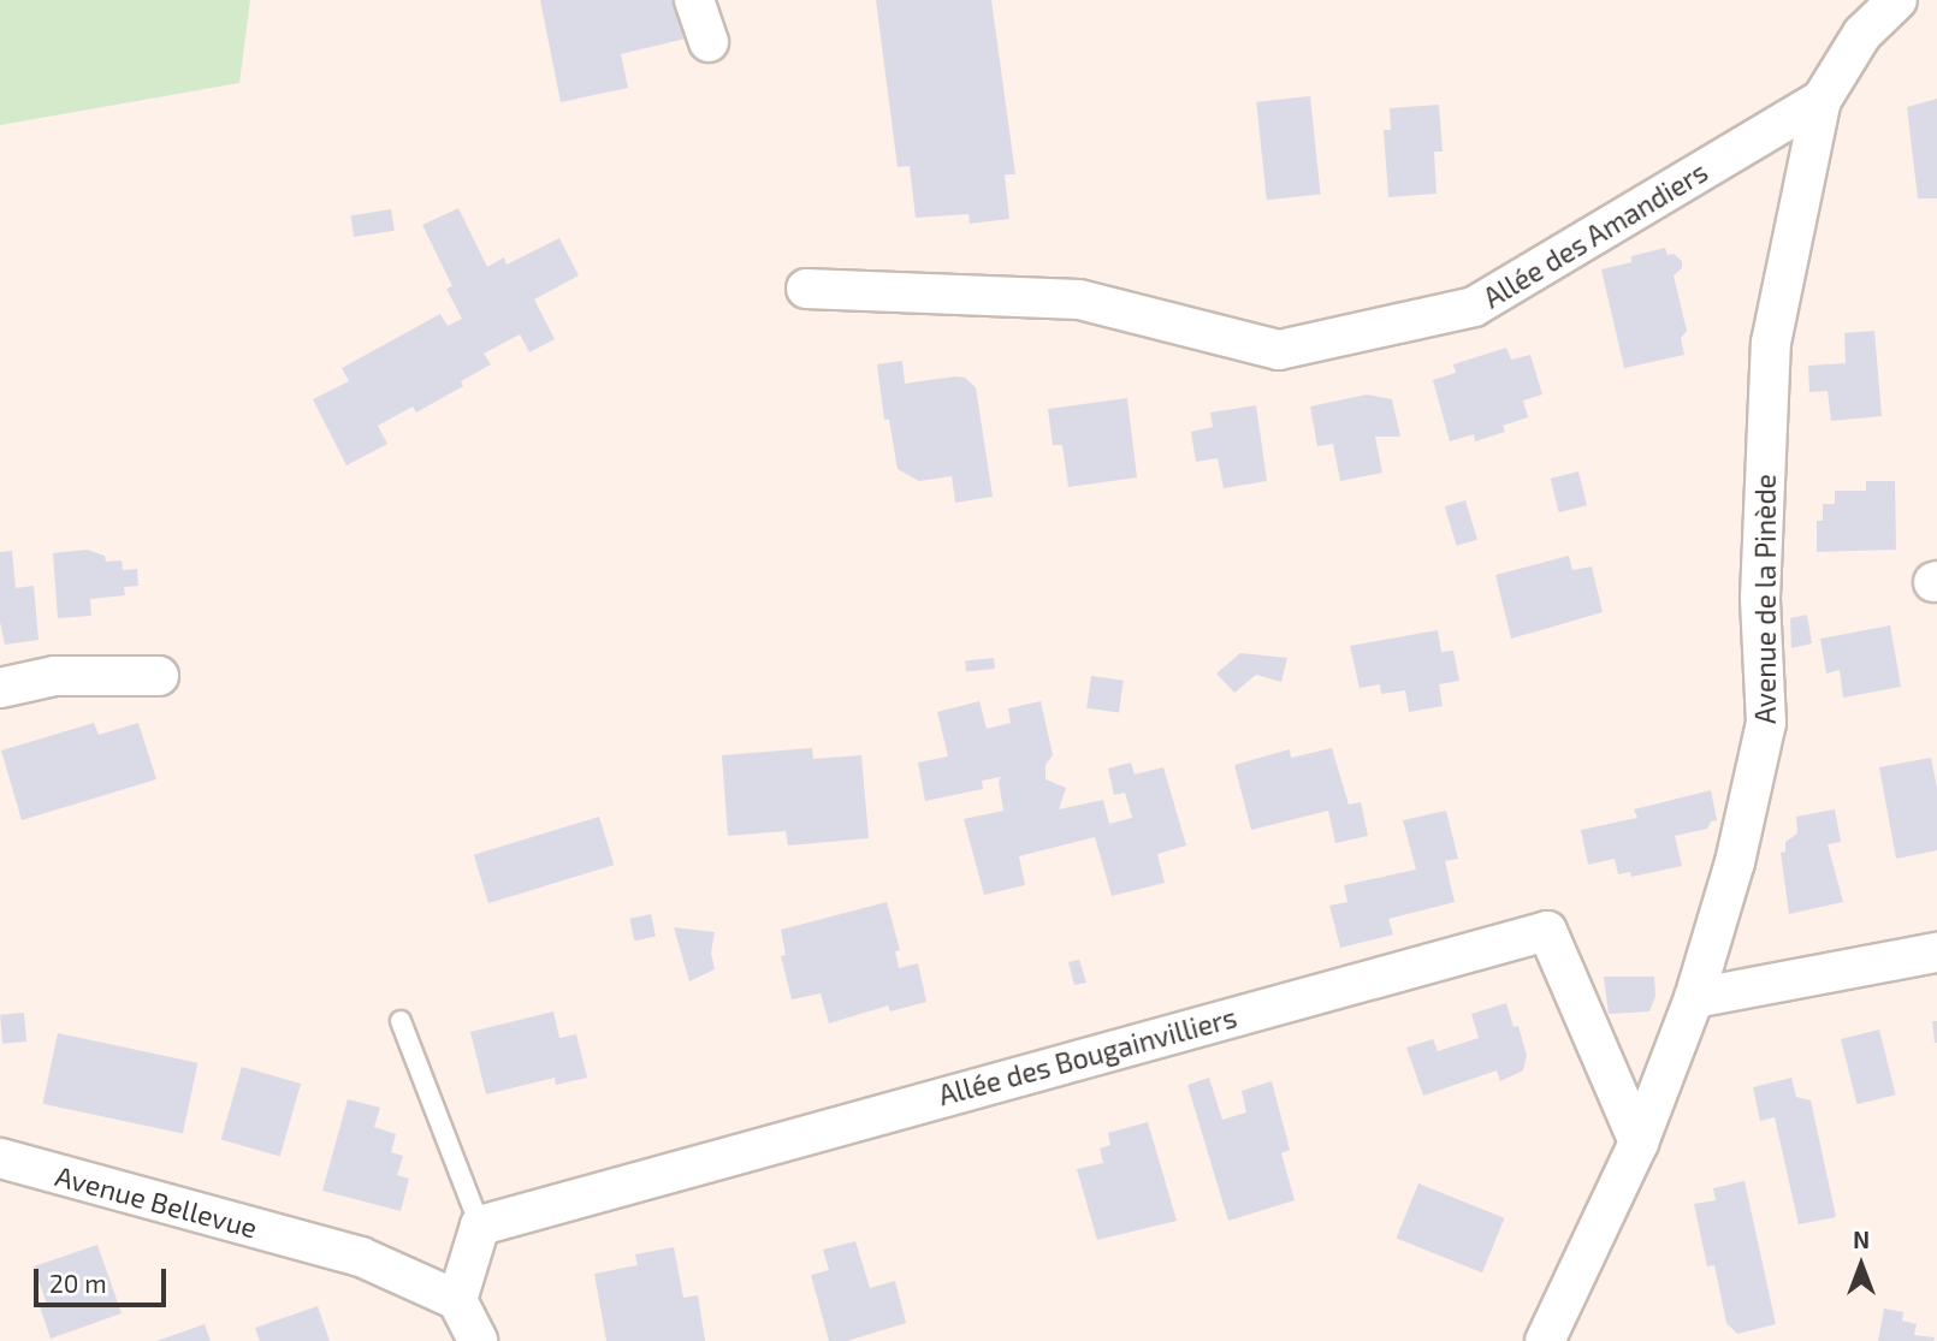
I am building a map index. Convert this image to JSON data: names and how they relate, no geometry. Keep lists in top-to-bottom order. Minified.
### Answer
{"streets":{"street":["Allée des Amandiers","Avenue de la Pinède","Allée des Bougainvilliers","Avenue Bellevue"]},"crossings":[["Allée des Amandiers","Avenue de la Pinède"],["Avenue de la Pinède","Allée des Bougainvilliers"]],"scale_bar":"20 m","north":"top"}
